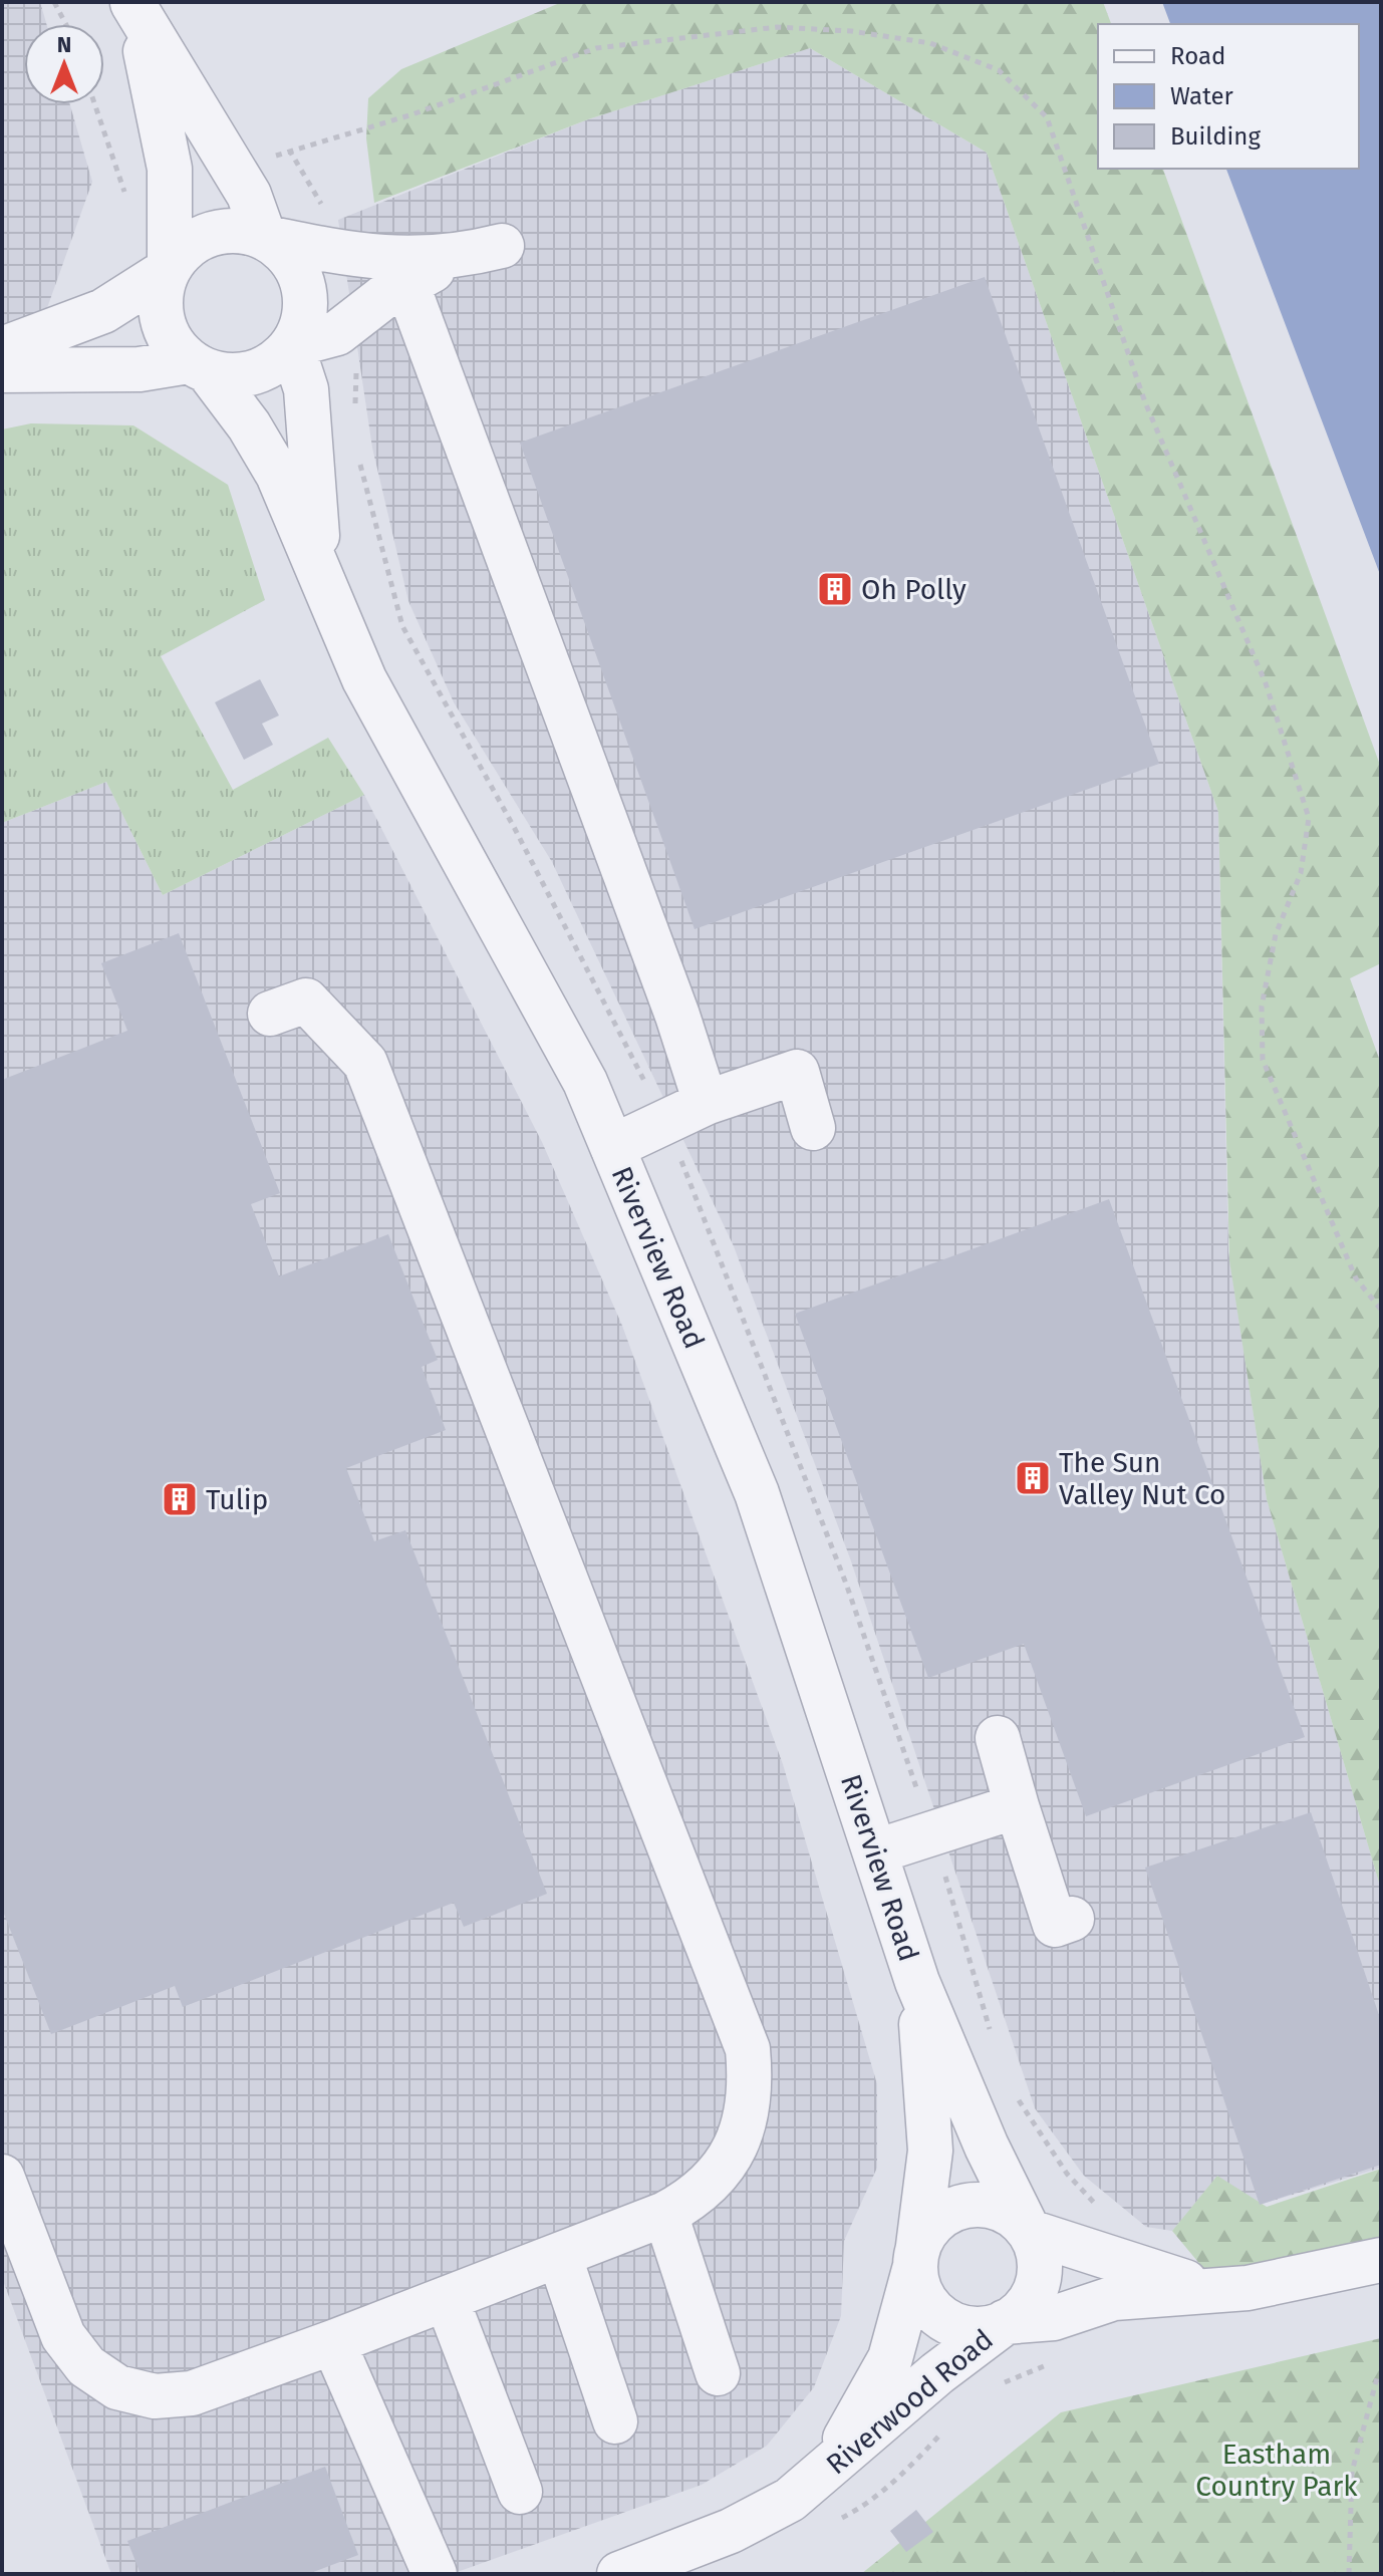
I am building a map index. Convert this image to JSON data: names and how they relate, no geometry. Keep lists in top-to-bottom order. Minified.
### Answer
{"streets":{"street":["Riverview Road","Riverwood Road"]},"crossings":[["Riverview Road","Riverwood Road"]],"parks":["Eastham Country Park"],"places":{"building":["Oh Polly","The Sun Valley Nut Co","Tulip"]},"legend":["Road","Water","Building"],"north":"top"}
